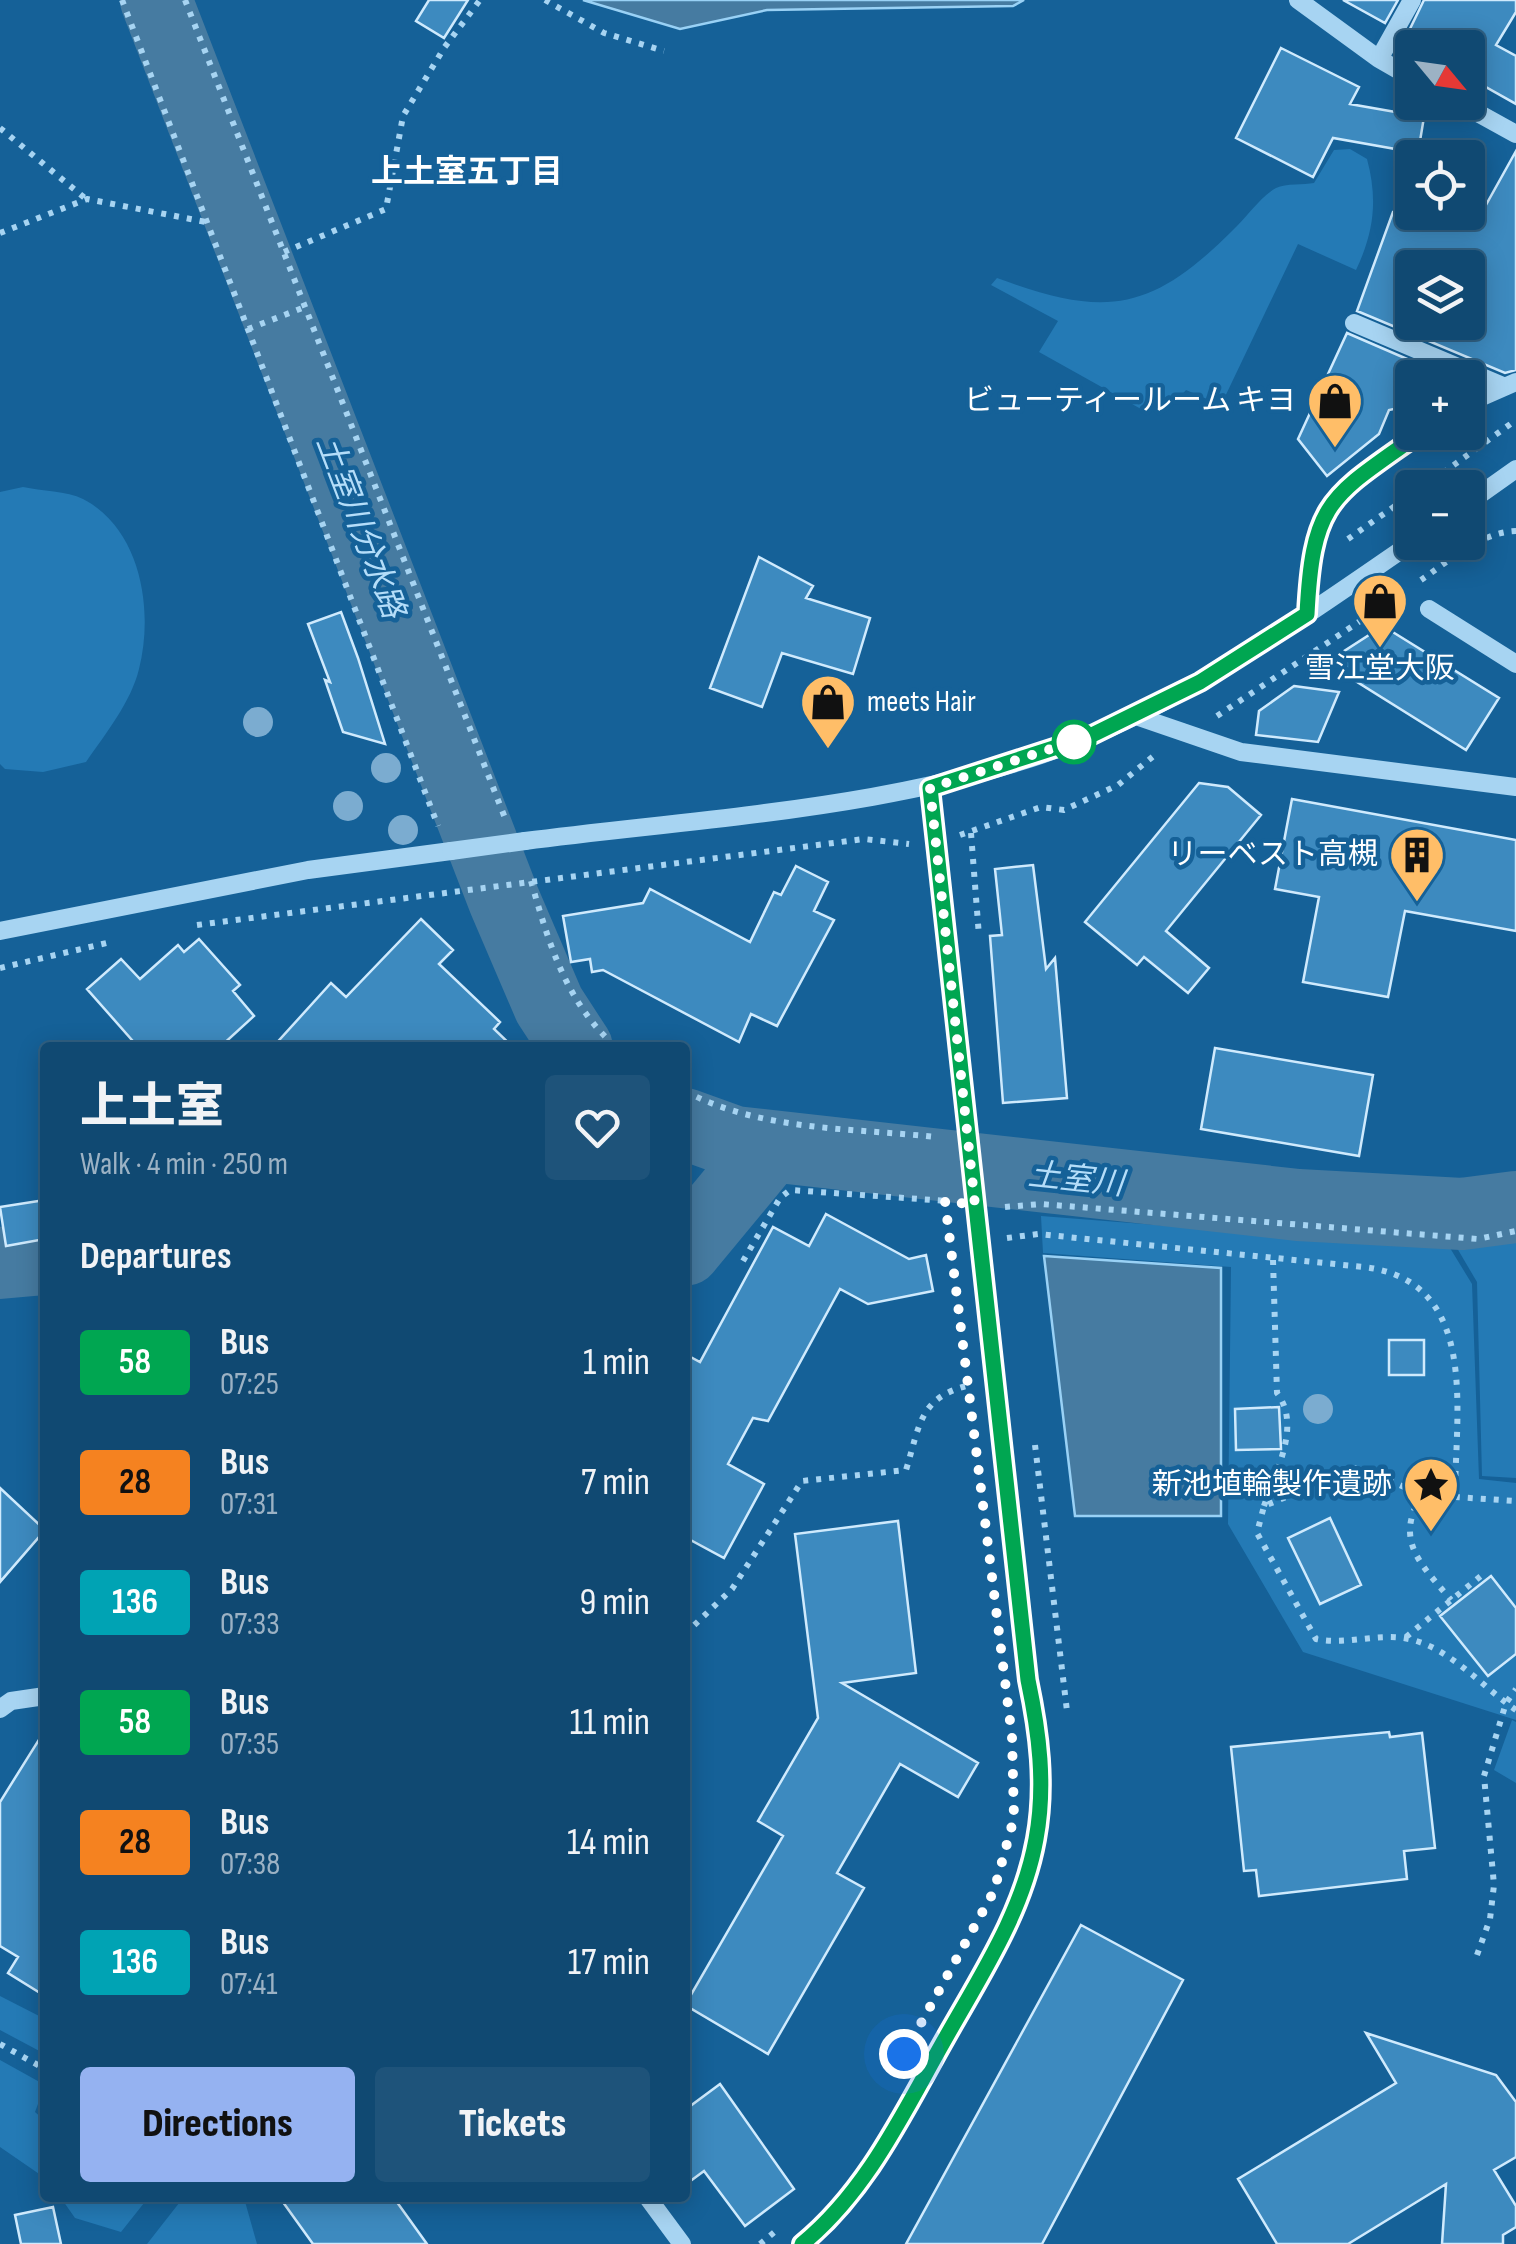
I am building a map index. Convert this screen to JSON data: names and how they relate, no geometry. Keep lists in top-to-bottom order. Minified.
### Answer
{"districts":["上土室五丁目"],"water":["土室川分水路","土室川"],"places":{"shop":["ビューティールーム キヨ","雪江堂大阪","meets Hair"],"building":["リーベスト高槻"],"place":["新池埴輪製作遺跡"]},"lines":["bus line 58"],"north":"bottom right","page":{"map_buttons":["+","−"],"heading":[["上土室","Walk · 4 min · 250 m"],"Departures"],"list":[{"mark":"58","name":"Bus","note":"07:25","value":"1 min"},{"mark":"28","name":"Bus","note":"07:31","value":"7 min"},{"mark":"136","name":"Bus","note":"07:33","value":"9 min"},{"mark":"58","name":"Bus","note":"07:35","value":"11 min"},{"mark":"28","name":"Bus","note":"07:38","value":"14 min"},{"mark":"136","name":"Bus","note":"07:41","value":"17 min"}],"buttons":["Directions","Tickets"]}}
